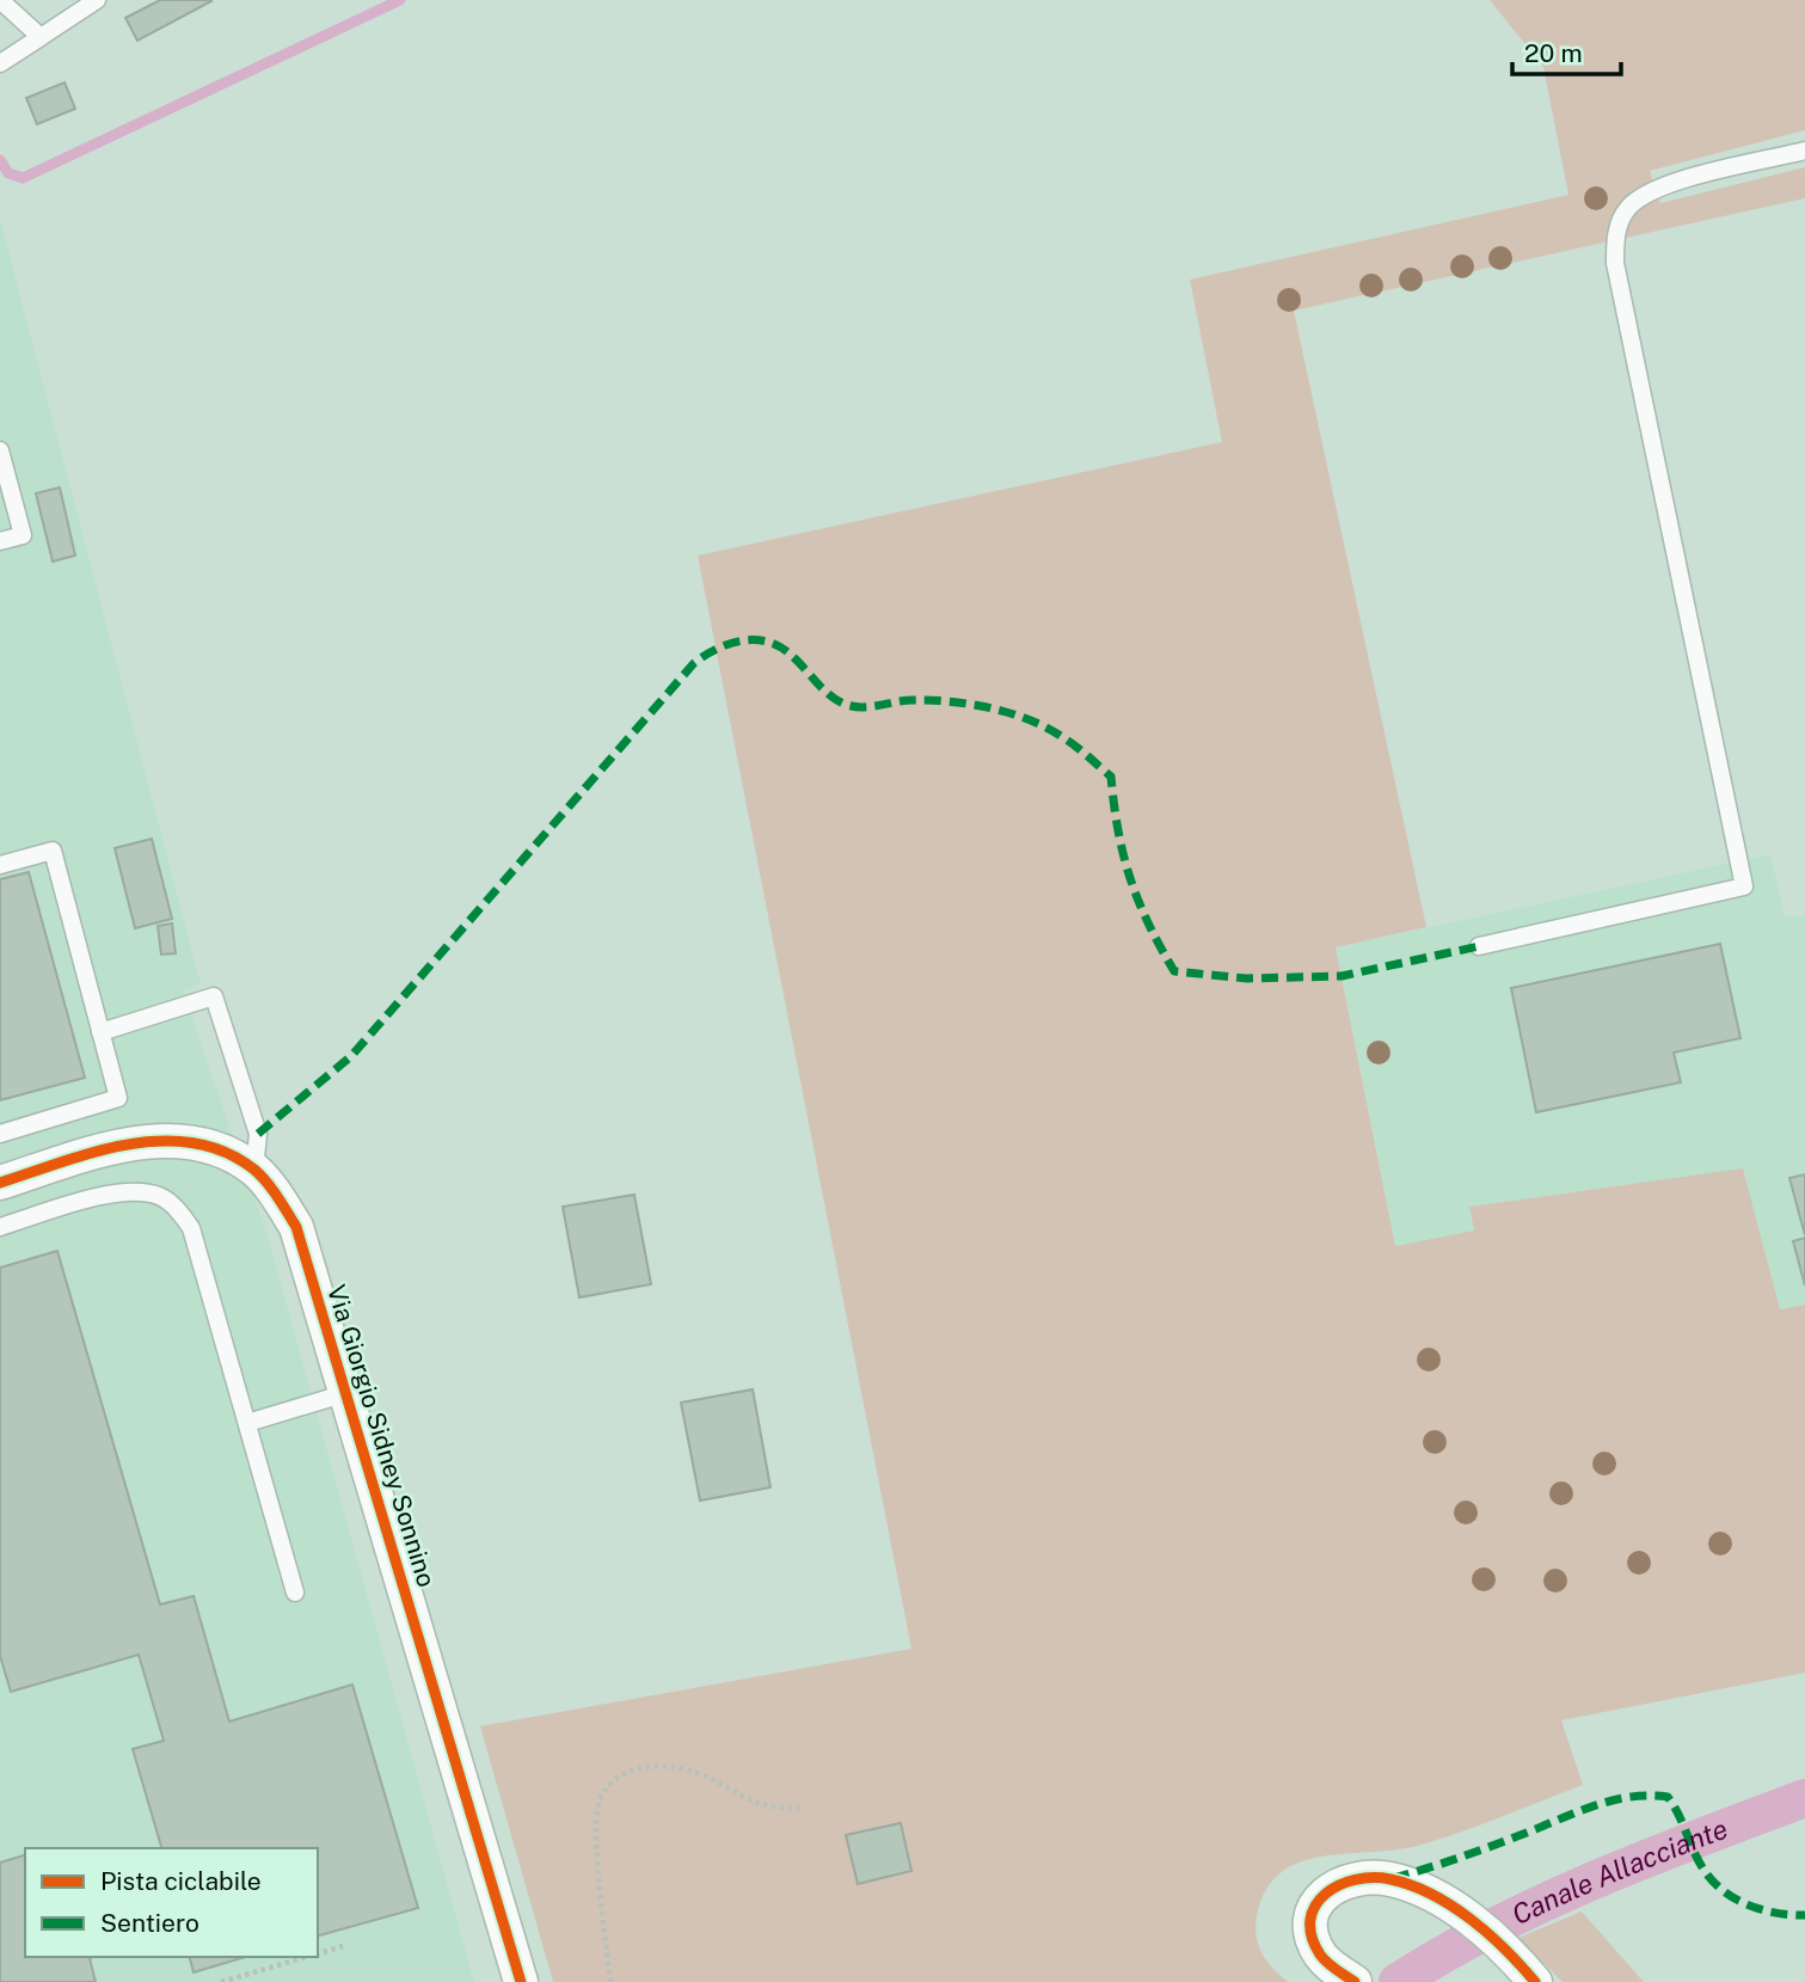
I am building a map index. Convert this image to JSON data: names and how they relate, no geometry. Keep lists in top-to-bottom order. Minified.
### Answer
{"streets":{"street":["Via Giorgio Sidney Sonnino"]},"water":["Canale Allacciante"],"legend":["Pista ciclabile","Sentiero"],"scale_bar":"20 m"}
